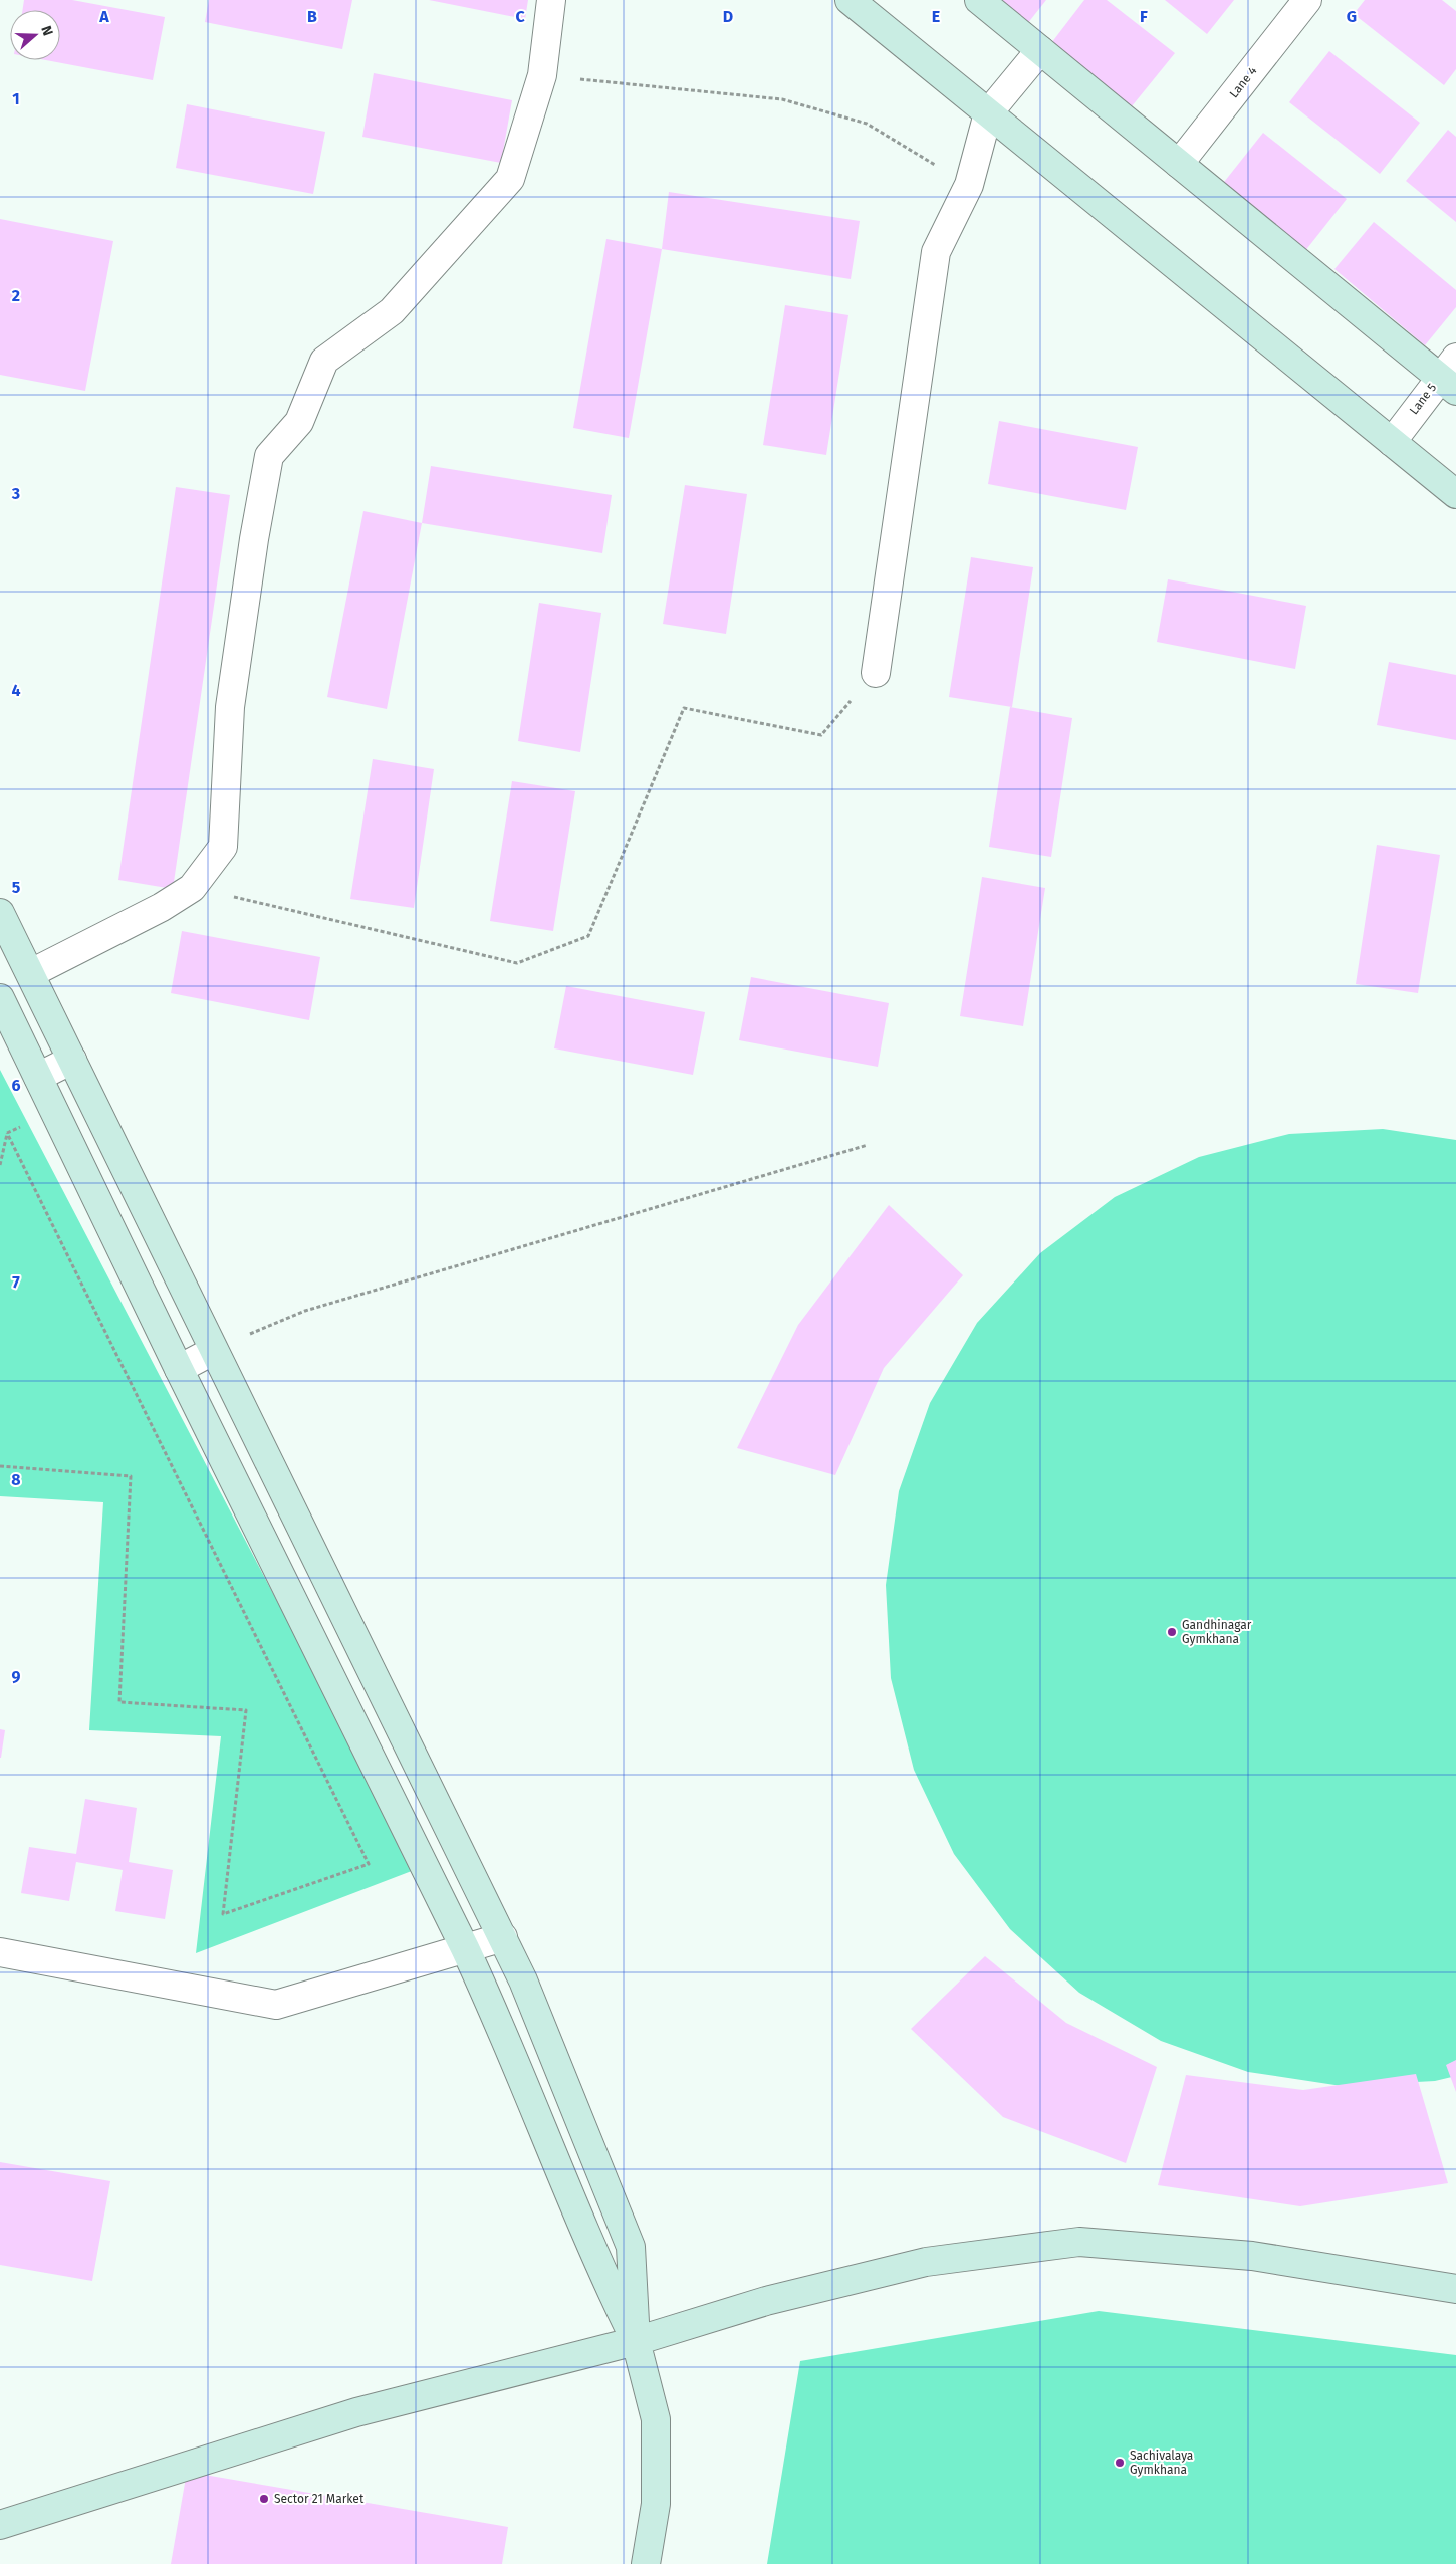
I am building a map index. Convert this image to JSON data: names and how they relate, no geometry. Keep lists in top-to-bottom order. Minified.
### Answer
{"streets":{"street":["Lane 4","Lane 5"]},"places":["Gandhinagar Gymkhana","Sachivalaya Gymkhana","Sector 21 Market"],"north":"right","grid":{"columns":["A","B","C","D","E","F","G"],"rows":["1","2","3","4","5","6","7","8","9"]}}
